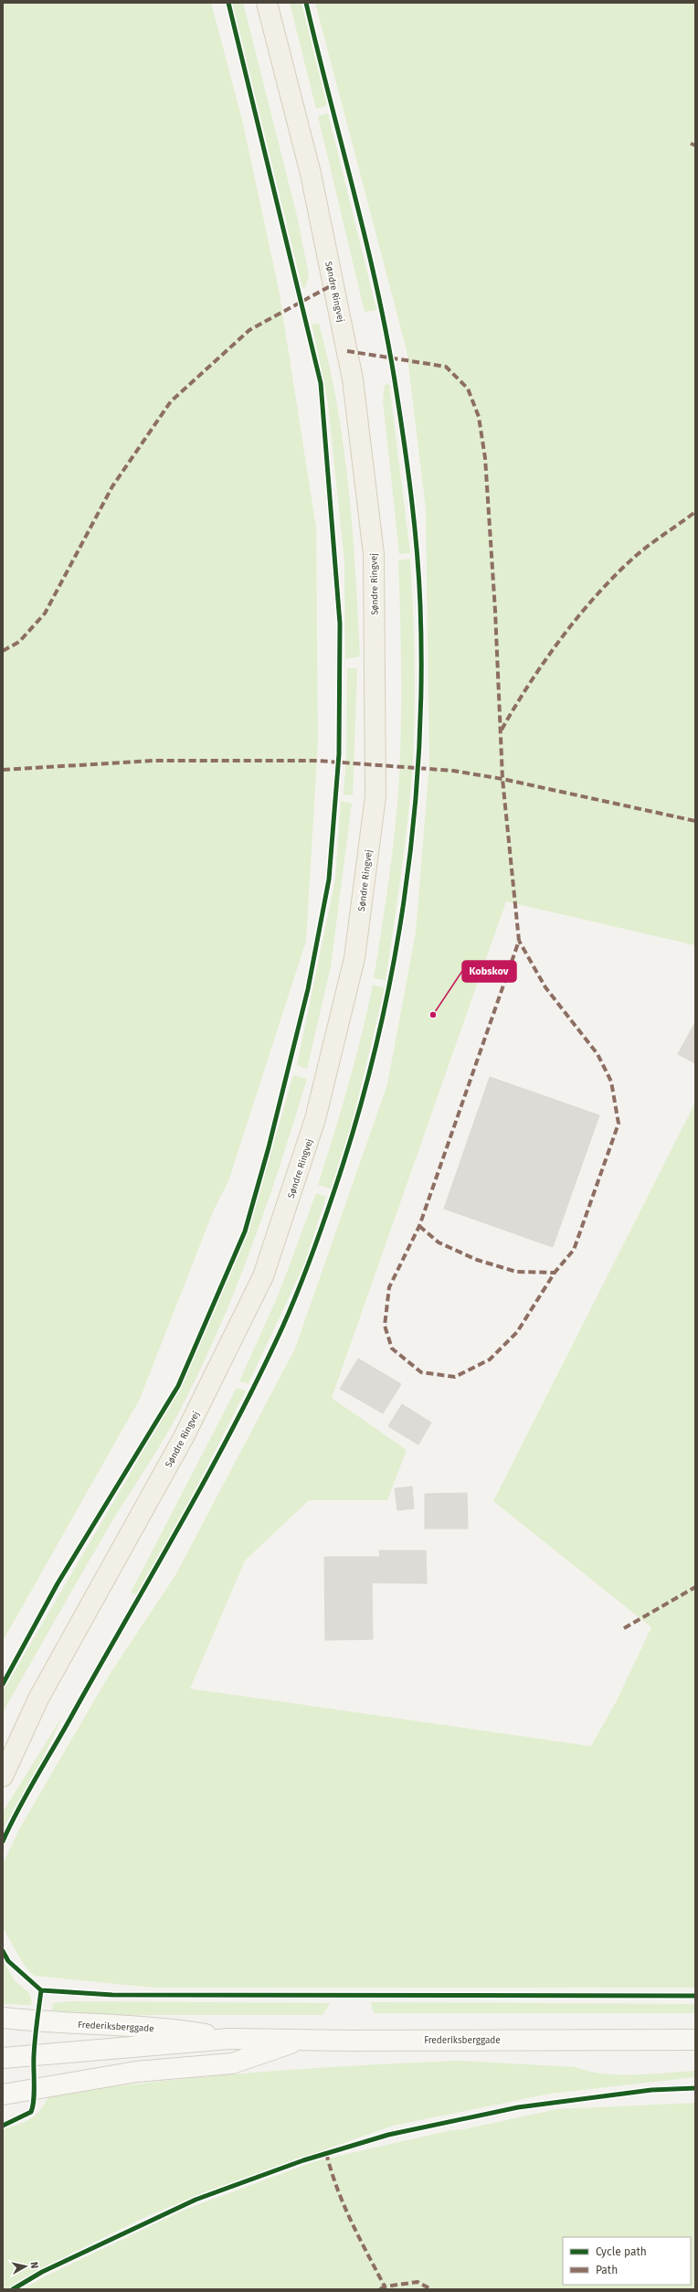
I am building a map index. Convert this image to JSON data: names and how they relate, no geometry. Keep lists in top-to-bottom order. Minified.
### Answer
{"streets":{"main road":["Søndre Ringvej"],"street":["Frederiksberggade"]},"places":["Kobskov"],"legend":["Cycle path","Path"],"north":"right"}
